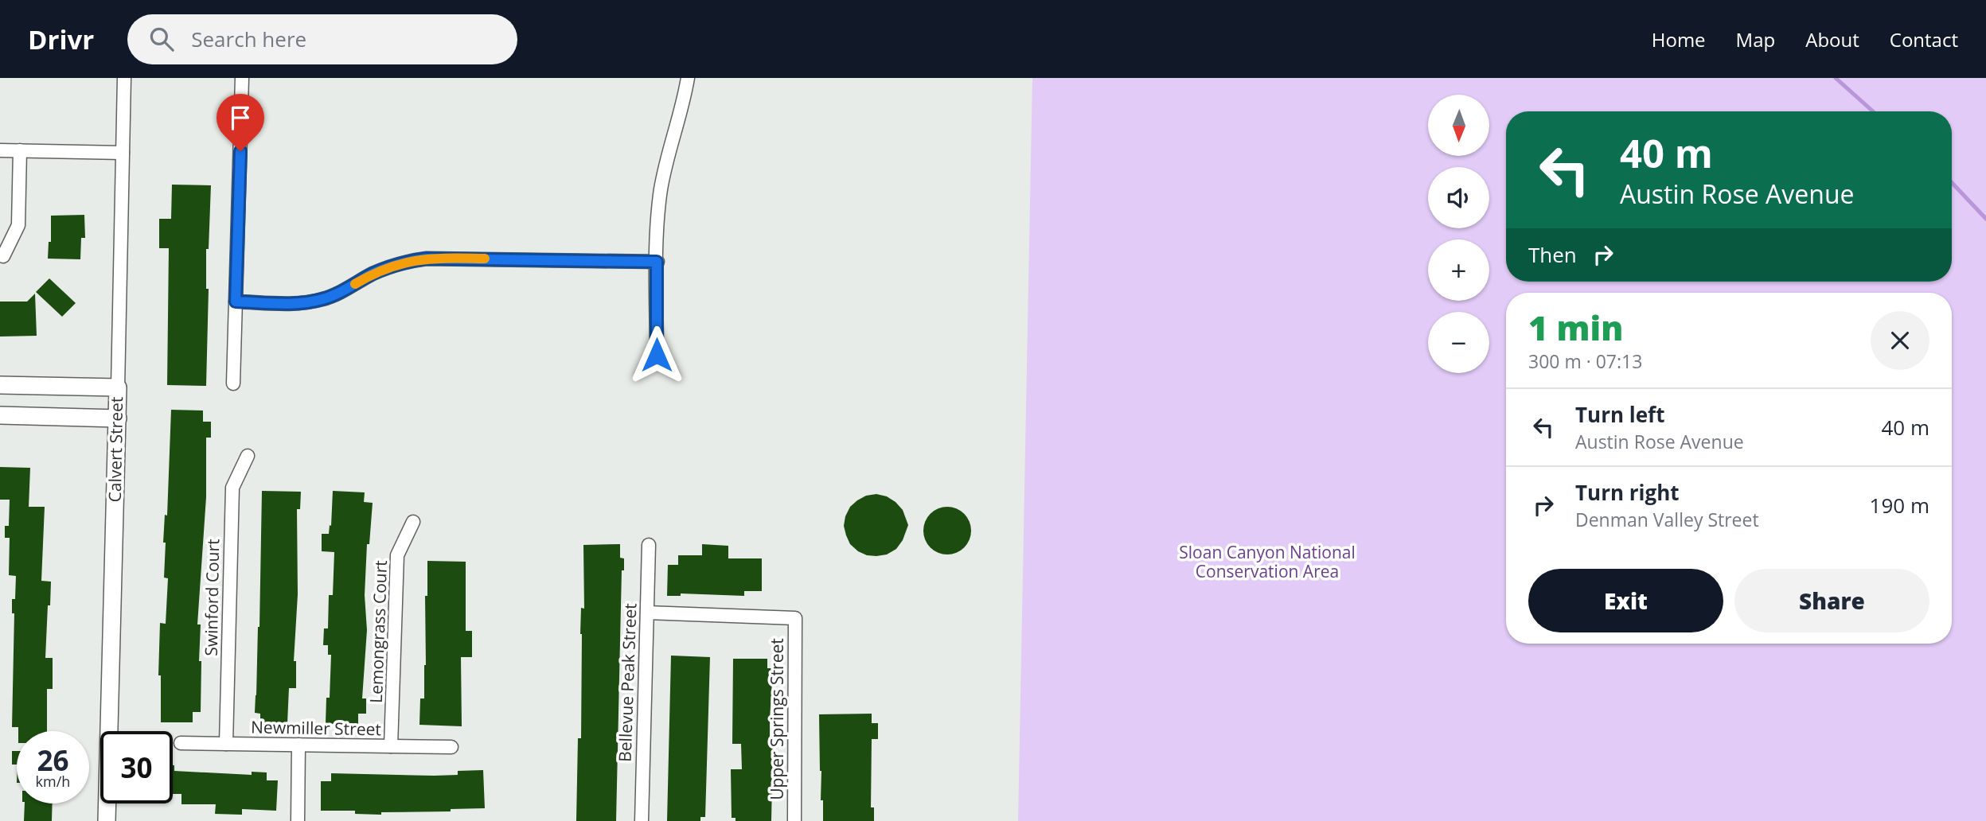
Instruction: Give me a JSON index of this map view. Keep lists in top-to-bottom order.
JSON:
{
  "streets": {
    "street": [
      "Calvert Street",
      "Swinford Court",
      "Lemongrass Court",
      "Bellevue Peak Street",
      "Upper Springs Street",
      "Newmiller Street"
    ]
  },
  "crossings": [
    ["Swinford Court", "Newmiller Street"],
    ["Lemongrass Court", "Newmiller Street"],
    ["Bellevue Peak Street", "Upper Springs Street"]
  ],
  "parks": ["Sloan Canyon National Conservation Area"],
  "north": "bottom",
  "page": {
    "header": "Drivr",
    "search": "Search here",
    "nav": [
      "Home",
      "Map",
      "About",
      "Contact"
    ],
    "map_buttons": ["+", "−"],
    "turn": ["40 m", "Austin Rose Avenue"],
    "then": "Then",
    "heading": ["1 min", "300 m · 07:13"],
    "list": [
      {
        "name": "Turn left",
        "note": "Austin Rose Avenue",
        "value": "40 m"
      },
      {
        "name": "Turn right",
        "note": "Denman Valley Street",
        "value": "190 m"
      }
    ],
    "buttons": ["Exit", "Share"],
    "speed": "26 km/h",
    "limit": "30"
  }
}
